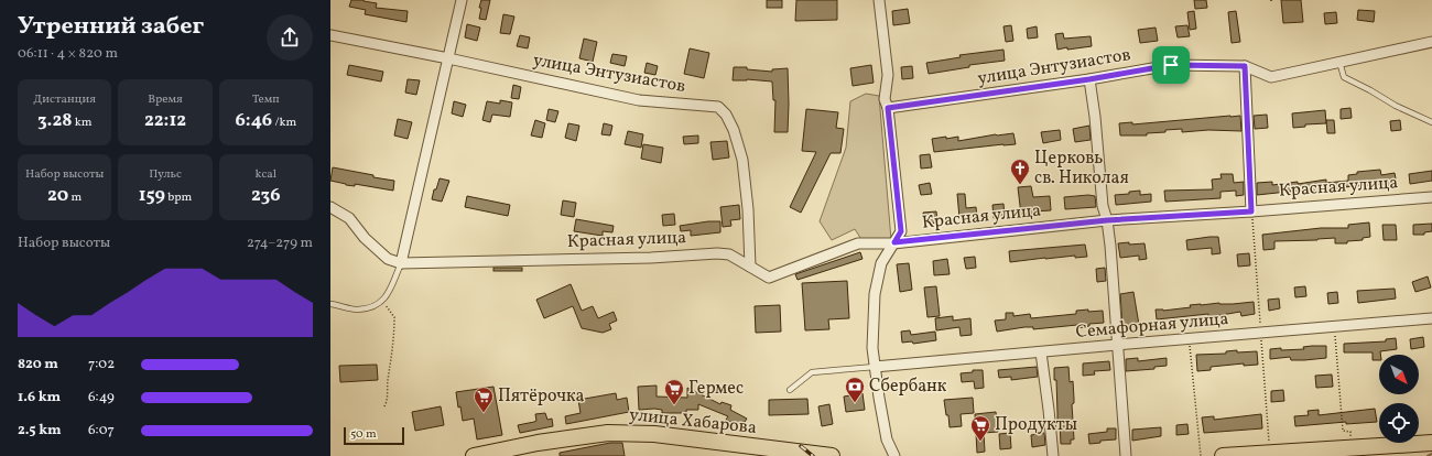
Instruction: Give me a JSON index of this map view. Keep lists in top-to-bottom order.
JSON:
{
  "streets": {
    "main road": ["улица Хабарова"],
    "street": ["улица Энтузиастов", "Красная улица", "Семафорная улица"]
  },
  "crossings": [
    ["улица Энтузиастов", "Красная улица"]
  ],
  "places": {
    "church": ["Церковь св. Николая"],
    "bank": ["Сбербанк"],
    "supermarket": ["Гермес", "Пятёрочка", "Продукты"]
  },
  "scale_bar": "50 m",
  "north": "bottom right",
  "page": {
    "heading": ["Утренний забег", "06:11 · 4 × 820 m"],
    "stats": [
      ["Дистанция", "3.28 km"],
      ["Время", "22:12"],
      ["Темп", "6:46 /km"],
      ["Набор высоты", "20 m"],
      ["Пульс", "159 bpm"],
      ["kcal", "236"]
    ],
    "chart": ["Набор высоты", "274–279 m"],
    "list": [
      {
        "name": "820 m",
        "note": "7:02"
      },
      {
        "name": "1.6 km",
        "note": "6:49"
      },
      {
        "name": "2.5 km",
        "note": "6:07"
      }
    ],
    "scale": "50 m"
  }
}
